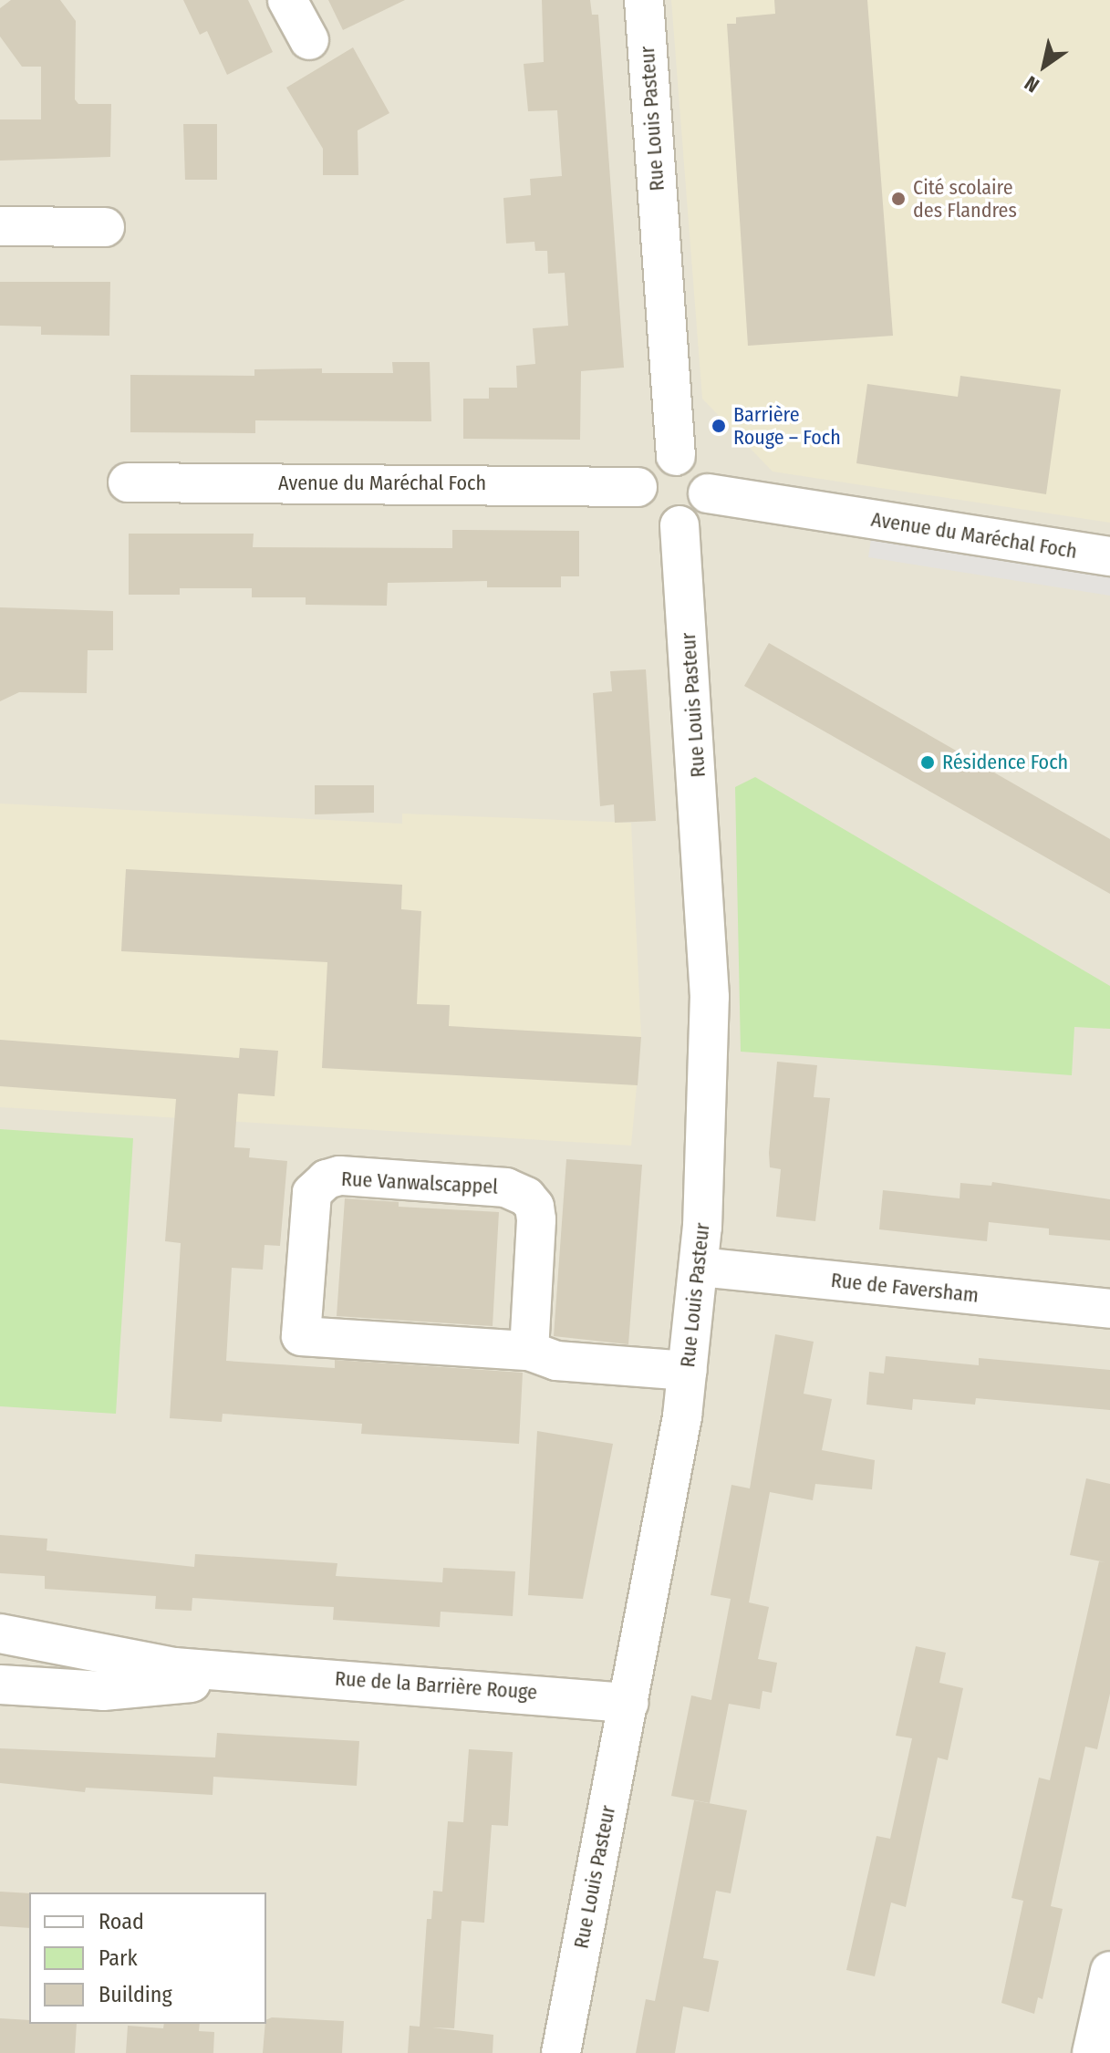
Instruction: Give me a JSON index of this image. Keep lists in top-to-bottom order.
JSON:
{
  "streets": {
    "street": [
      "Rue Louis Pasteur",
      "Avenue du Maréchal Foch",
      "Rue Vanwalscappel",
      "Rue de Faversham",
      "Rue de la Barrière Rouge"
    ]
  },
  "crossings": [
    ["Rue Louis Pasteur", "Avenue du Maréchal Foch"],
    ["Rue Louis Pasteur", "Rue Vanwalscappel"],
    ["Rue Louis Pasteur", "Rue de Faversham"],
    ["Rue Louis Pasteur", "Rue de la Barrière Rouge"]
  ],
  "places": ["Cité scolaire des Flandres", "Barrière Rouge – Foch", "Résidence Foch"],
  "legend": ["Road", "Park", "Building"],
  "north": "bottom left"
}
